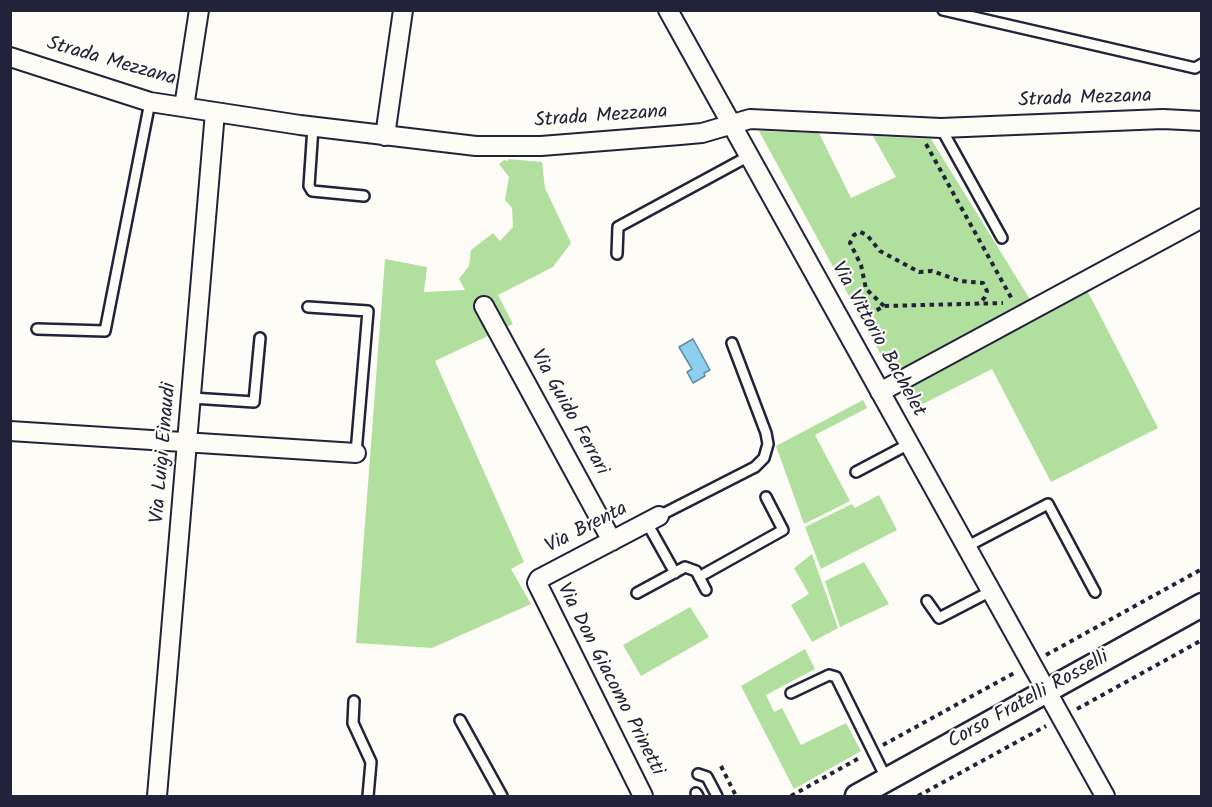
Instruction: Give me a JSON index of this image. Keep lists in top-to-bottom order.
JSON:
{
  "streets": {
    "street": [
      "Strada Mezzana",
      "Via Vittorio Bachelet",
      "Via Guido Ferrari",
      "Via Luigi Einaudi",
      "Via Brenta",
      "Via Don Giacomo Prinetti",
      "Corso Fratelli Rosselli"
    ]
  },
  "crossings": [
    ["Strada Mezzana", "Via Vittorio Bachelet"],
    ["Strada Mezzana", "Via Luigi Einaudi"],
    ["Via Vittorio Bachelet", "Corso Fratelli Rosselli"],
    ["Via Guido Ferrari", "Via Brenta"],
    ["Via Brenta", "Via Don Giacomo Prinetti"]
  ]
}
